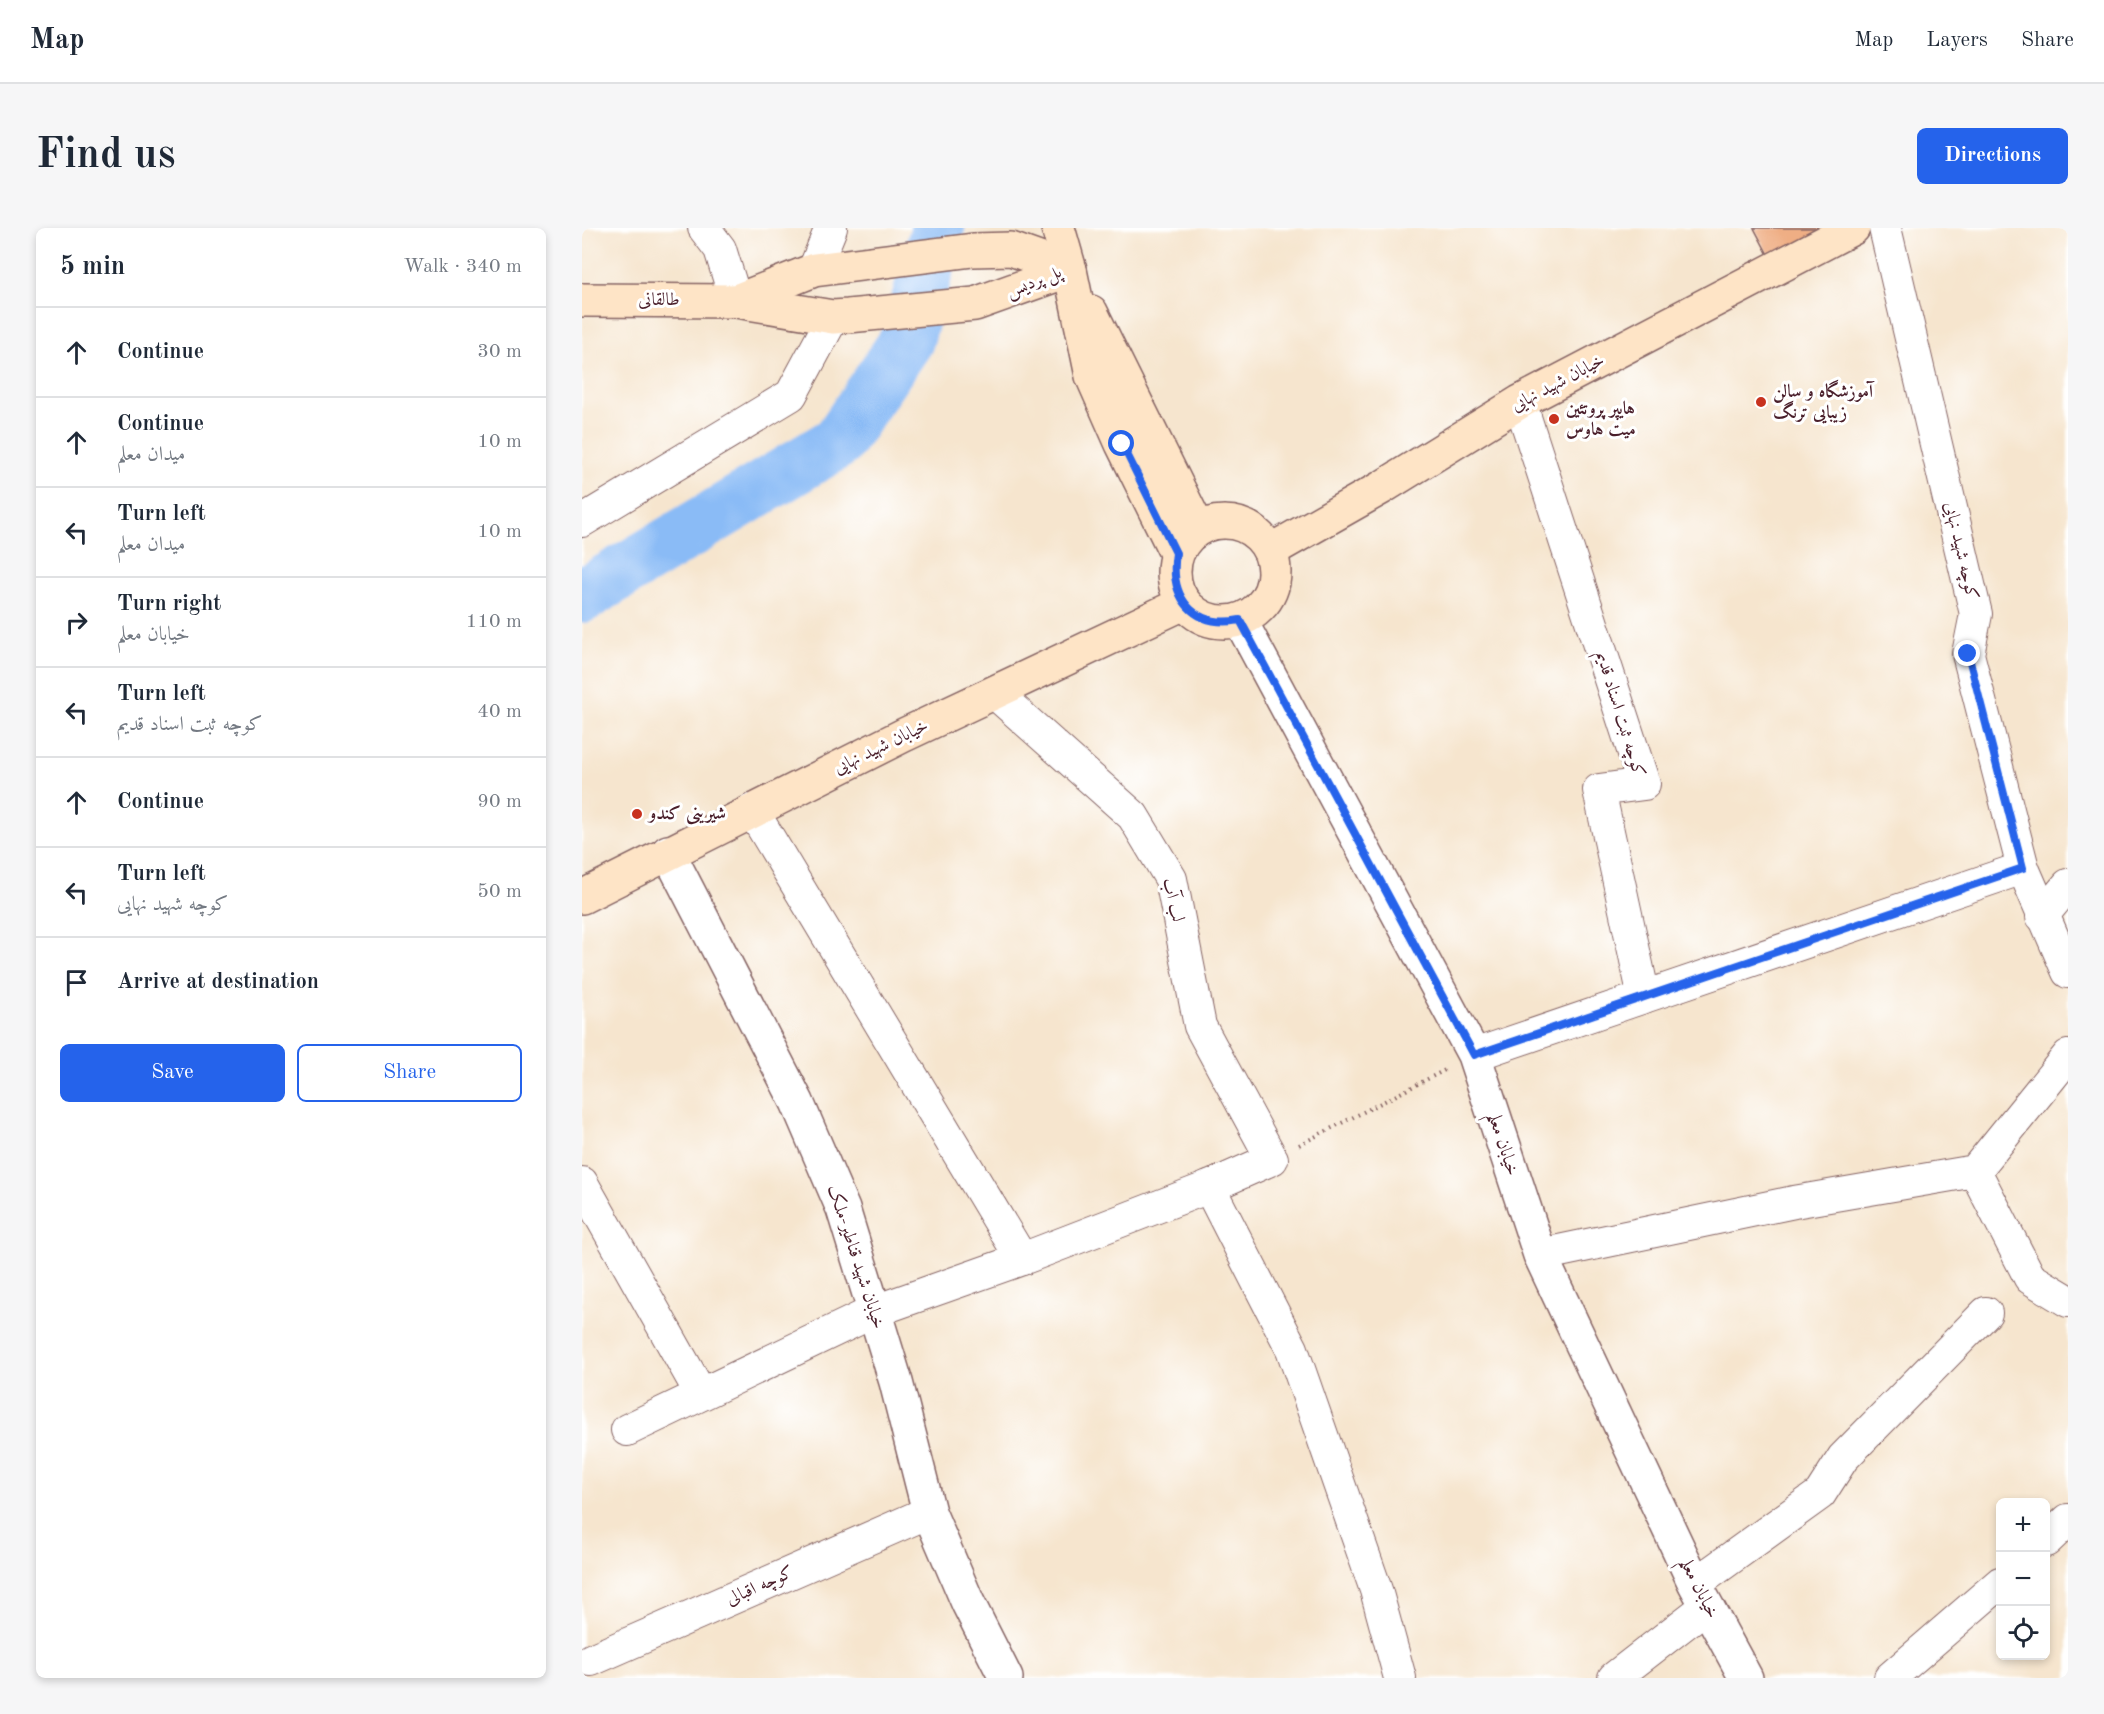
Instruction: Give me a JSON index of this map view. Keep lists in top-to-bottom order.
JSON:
{
  "streets": {
    "main road": ["پل پردیس", "طالقانی", "خیابان شهید نهایی"],
    "street": [
      "کوچه شهید نهایی",
      "کوچه ثبت اسناد قدیم",
      "لب آب",
      "خیابان معلم",
      "خیابان شهید قناطیر-ملک",
      "کوچه اقبالی"
    ]
  },
  "crossings": [
    ["پل پردیس", "طالقانی"],
    ["خیابان شهید نهایی", "کوچه ثبت اسناد قدیم"],
    ["خیابان شهید نهایی", "لب آب"],
    ["خیابان شهید نهایی", "خیابان معلم"],
    ["خیابان شهید نهایی", "خیابان شهید قناطیر-ملک"],
    ["خیابان شهید قناطیر-ملک", "کوچه اقبالی"]
  ],
  "places": ["آموزشگاه و سالن زیبایی ترنگ", "هایپر پروتئین میت هاوس", "شیرینی کندو"],
  "page": {
    "header": "Map",
    "nav": ["Map", "Layers", "Share"],
    "buttons": [
      "Directions",
      ["Save", "Share"]
    ],
    "title": "Find us",
    "heading": ["5 min", "Walk · 340 m"],
    "list": [
      ["Continue", "30 m"],
      ["Continue", "میدان معلم", "10 m"],
      ["Turn left", "میدان معلم", "10 m"],
      ["Turn right", "خیابان معلم", "110 m"],
      ["Turn left", "کوچه ثبت اسناد قدیم", "40 m"],
      ["Continue", "90 m"],
      ["Turn left", "کوچه شهید نهایی", "50 m"],
      "Arrive at destination"
    ],
    "map_buttons": ["+", "−"]
  }
}
